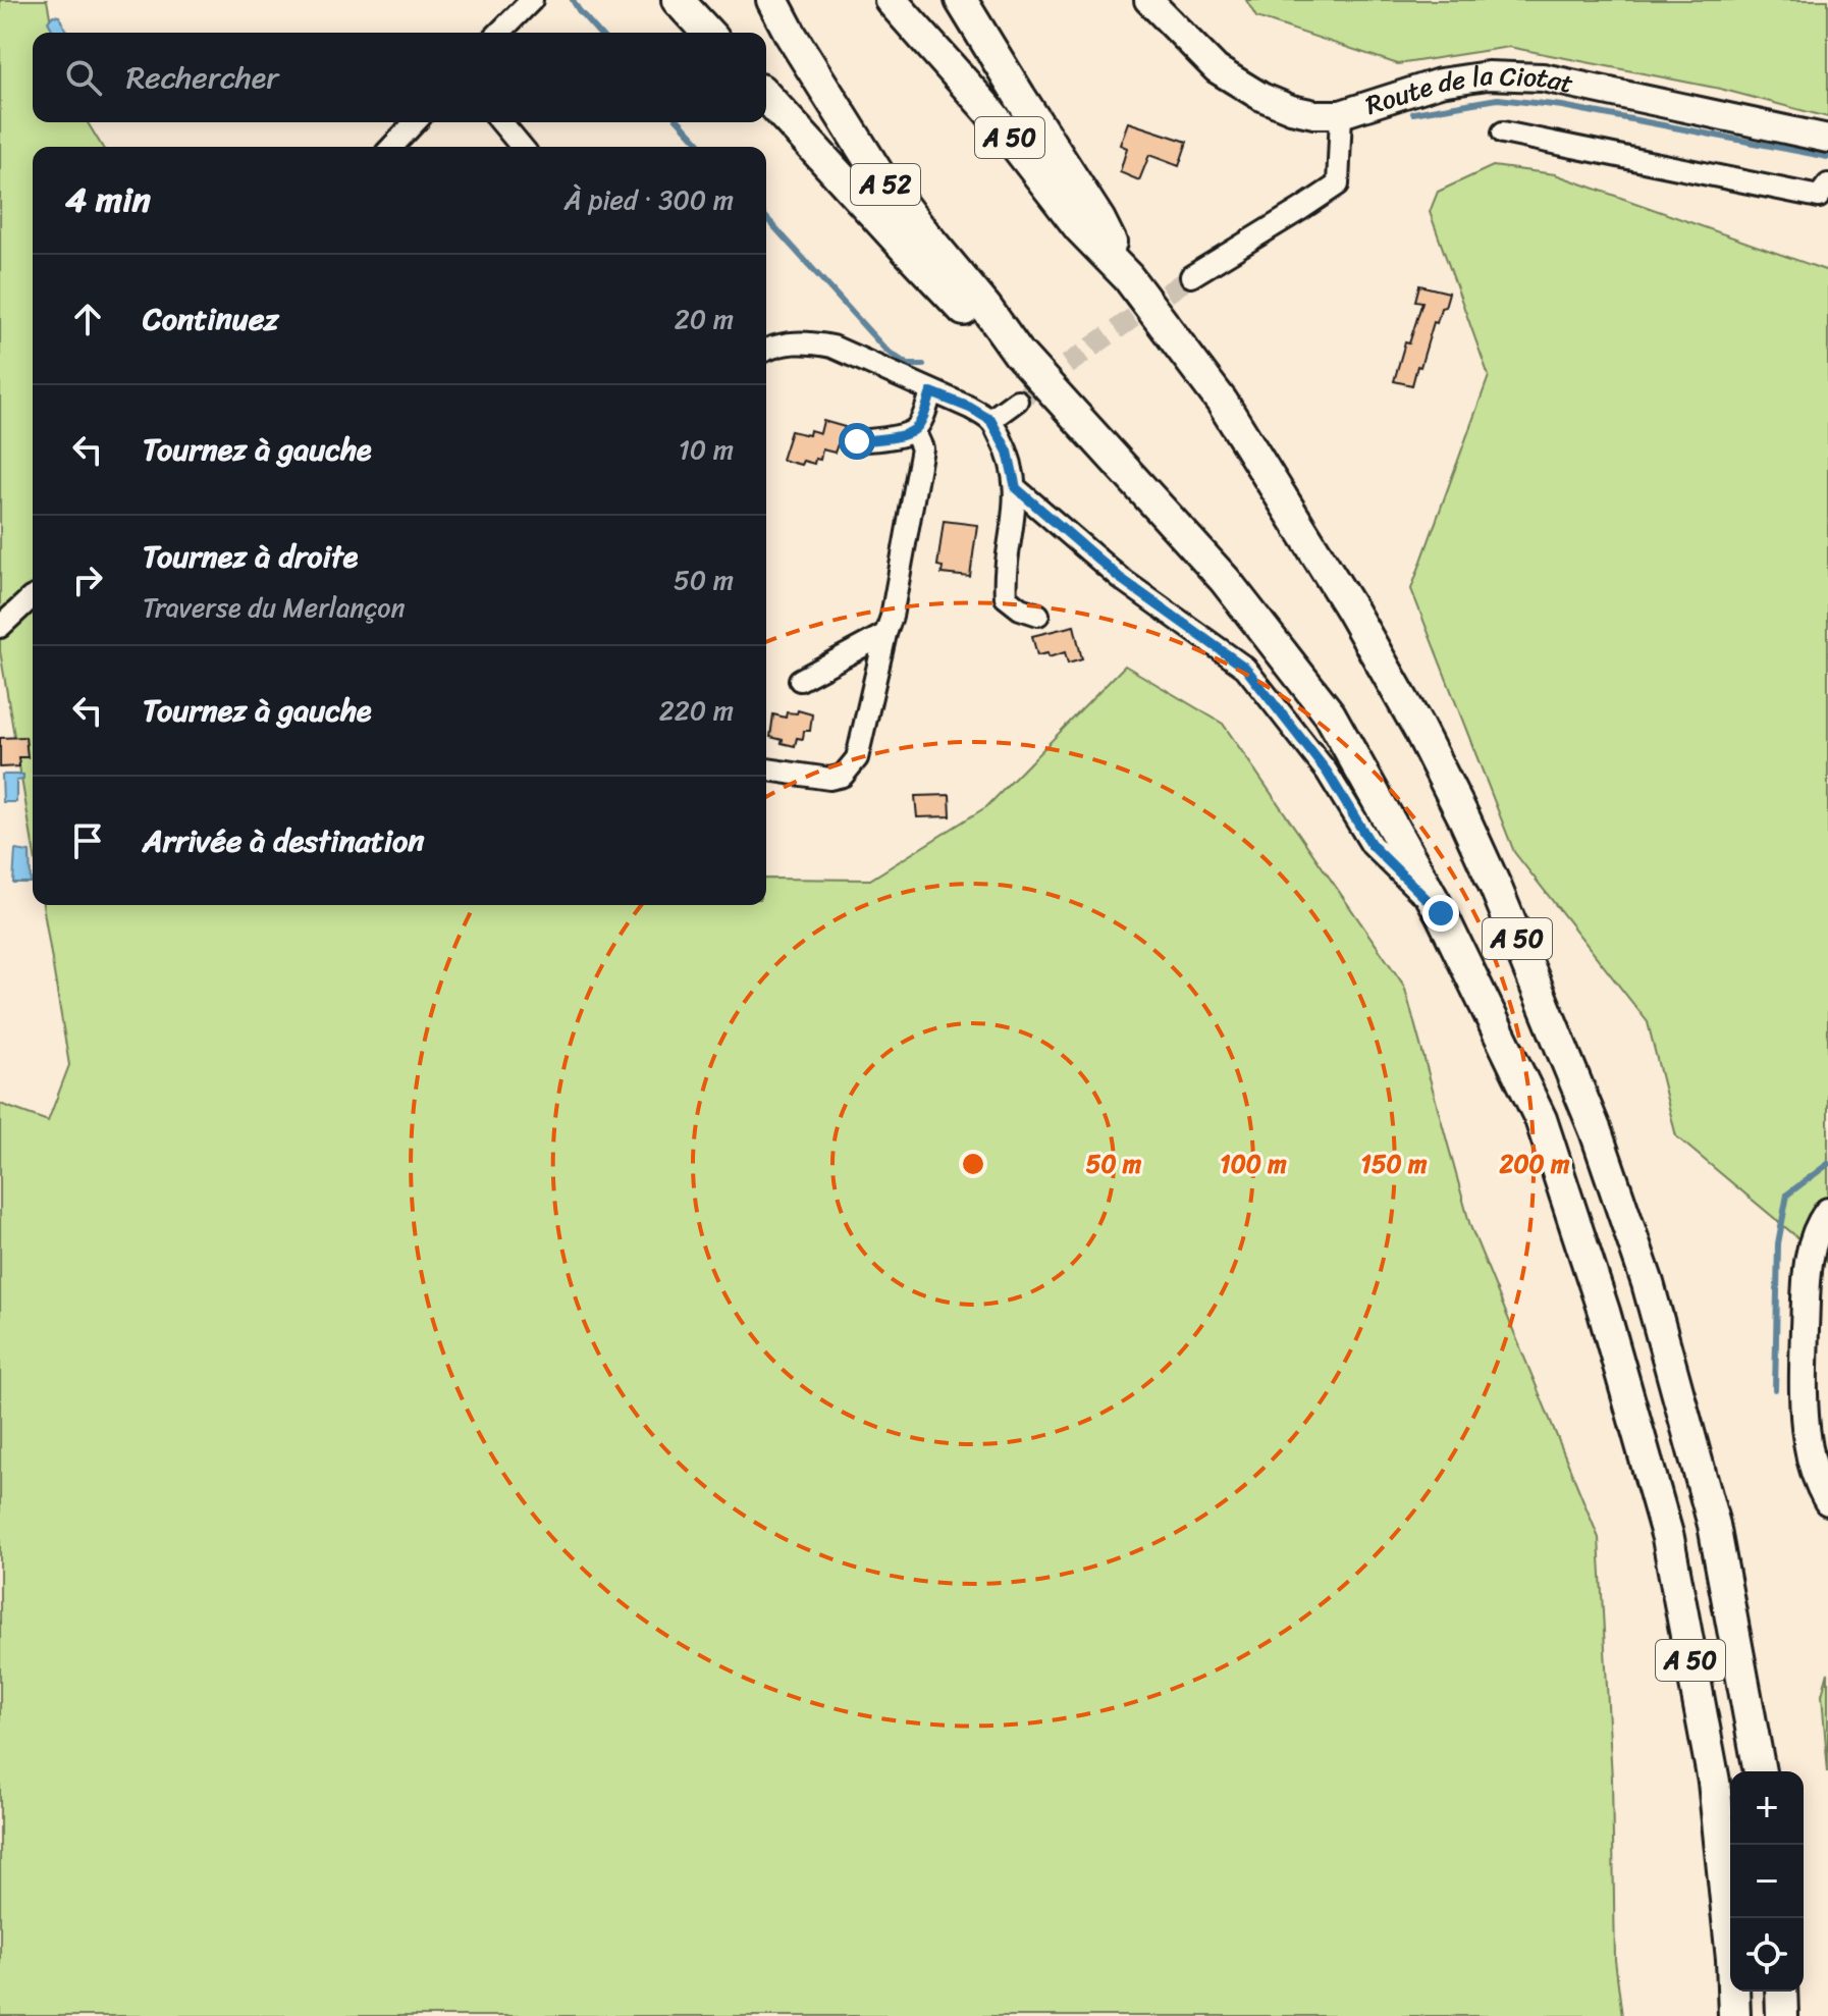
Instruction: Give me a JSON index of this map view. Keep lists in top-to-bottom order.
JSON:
{
  "streets": {
    "highway": ["A 50", "A 52"],
    "main road": ["Route de la Ciotat"]
  },
  "crossings": [
    ["A 50", "A 52"]
  ],
  "page": {
    "search": "Rechercher",
    "heading": ["4 min", "À pied · 300 m"],
    "list": [
      ["Continuez", "20 m"],
      ["Tournez à gauche", "10 m"],
      ["Tournez à droite", "Traverse du Merlançon", "50 m"],
      ["Tournez à gauche", "220 m"],
      "Arrivée à destination"
    ],
    "map_buttons": ["+", "−"]
  },
  "rings": [
    "50 m",
    "100 m",
    "150 m",
    "200 m"
  ]
}
